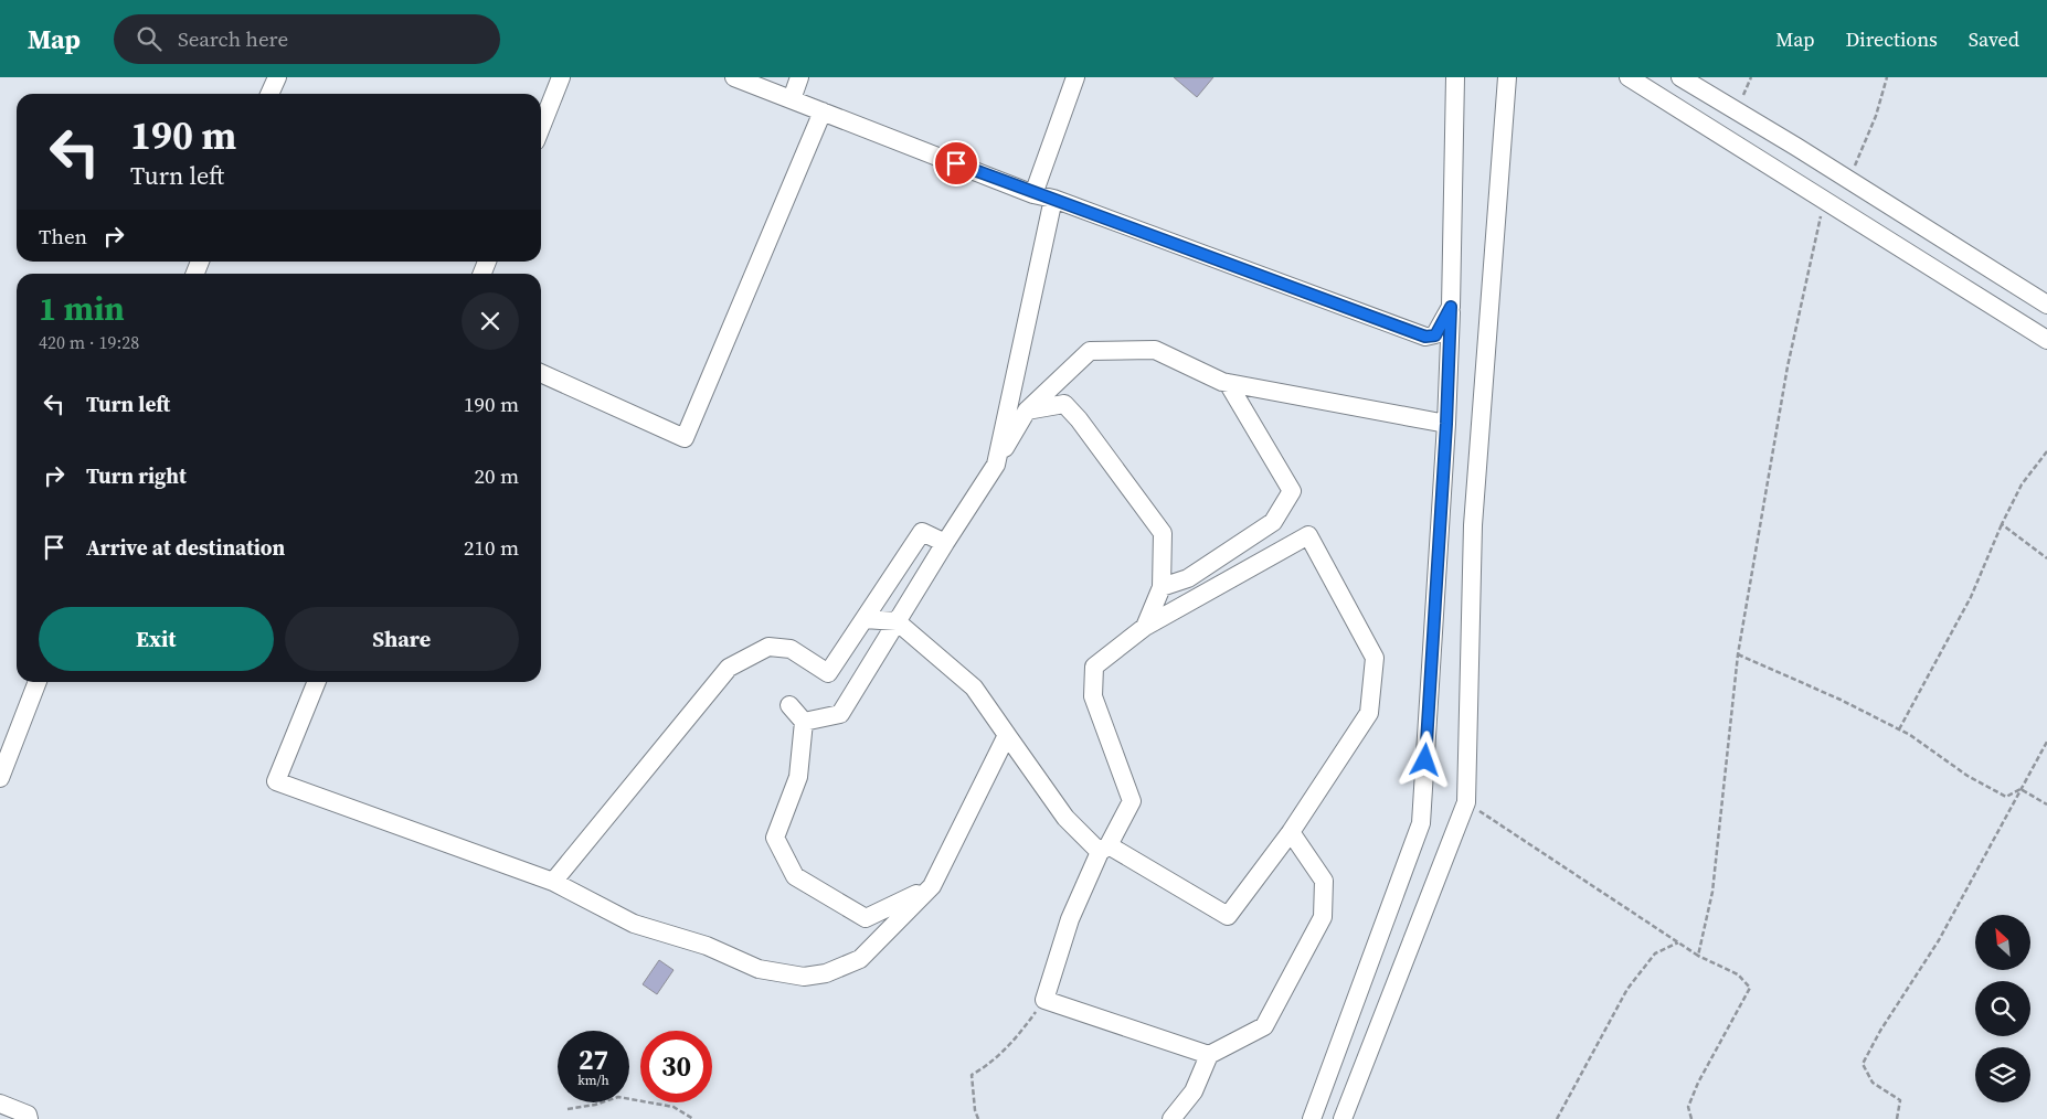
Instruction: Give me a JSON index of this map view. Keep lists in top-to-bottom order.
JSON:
{
  "north": "top left",
  "page": {
    "header": "Map",
    "search": "Search here",
    "nav": ["Map", "Directions", "Saved"],
    "turn": ["190 m", "Turn left"],
    "then": "Then",
    "heading": ["1 min", "420 m · 19:28"],
    "list": [
      {
        "name": "Turn left",
        "value": "190 m"
      },
      {
        "name": "Turn right",
        "value": "20 m"
      },
      {
        "name": "Arrive at destination",
        "value": "210 m"
      }
    ],
    "buttons": ["Exit", "Share"],
    "speed": "27 km/h",
    "limit": "30"
  }
}
